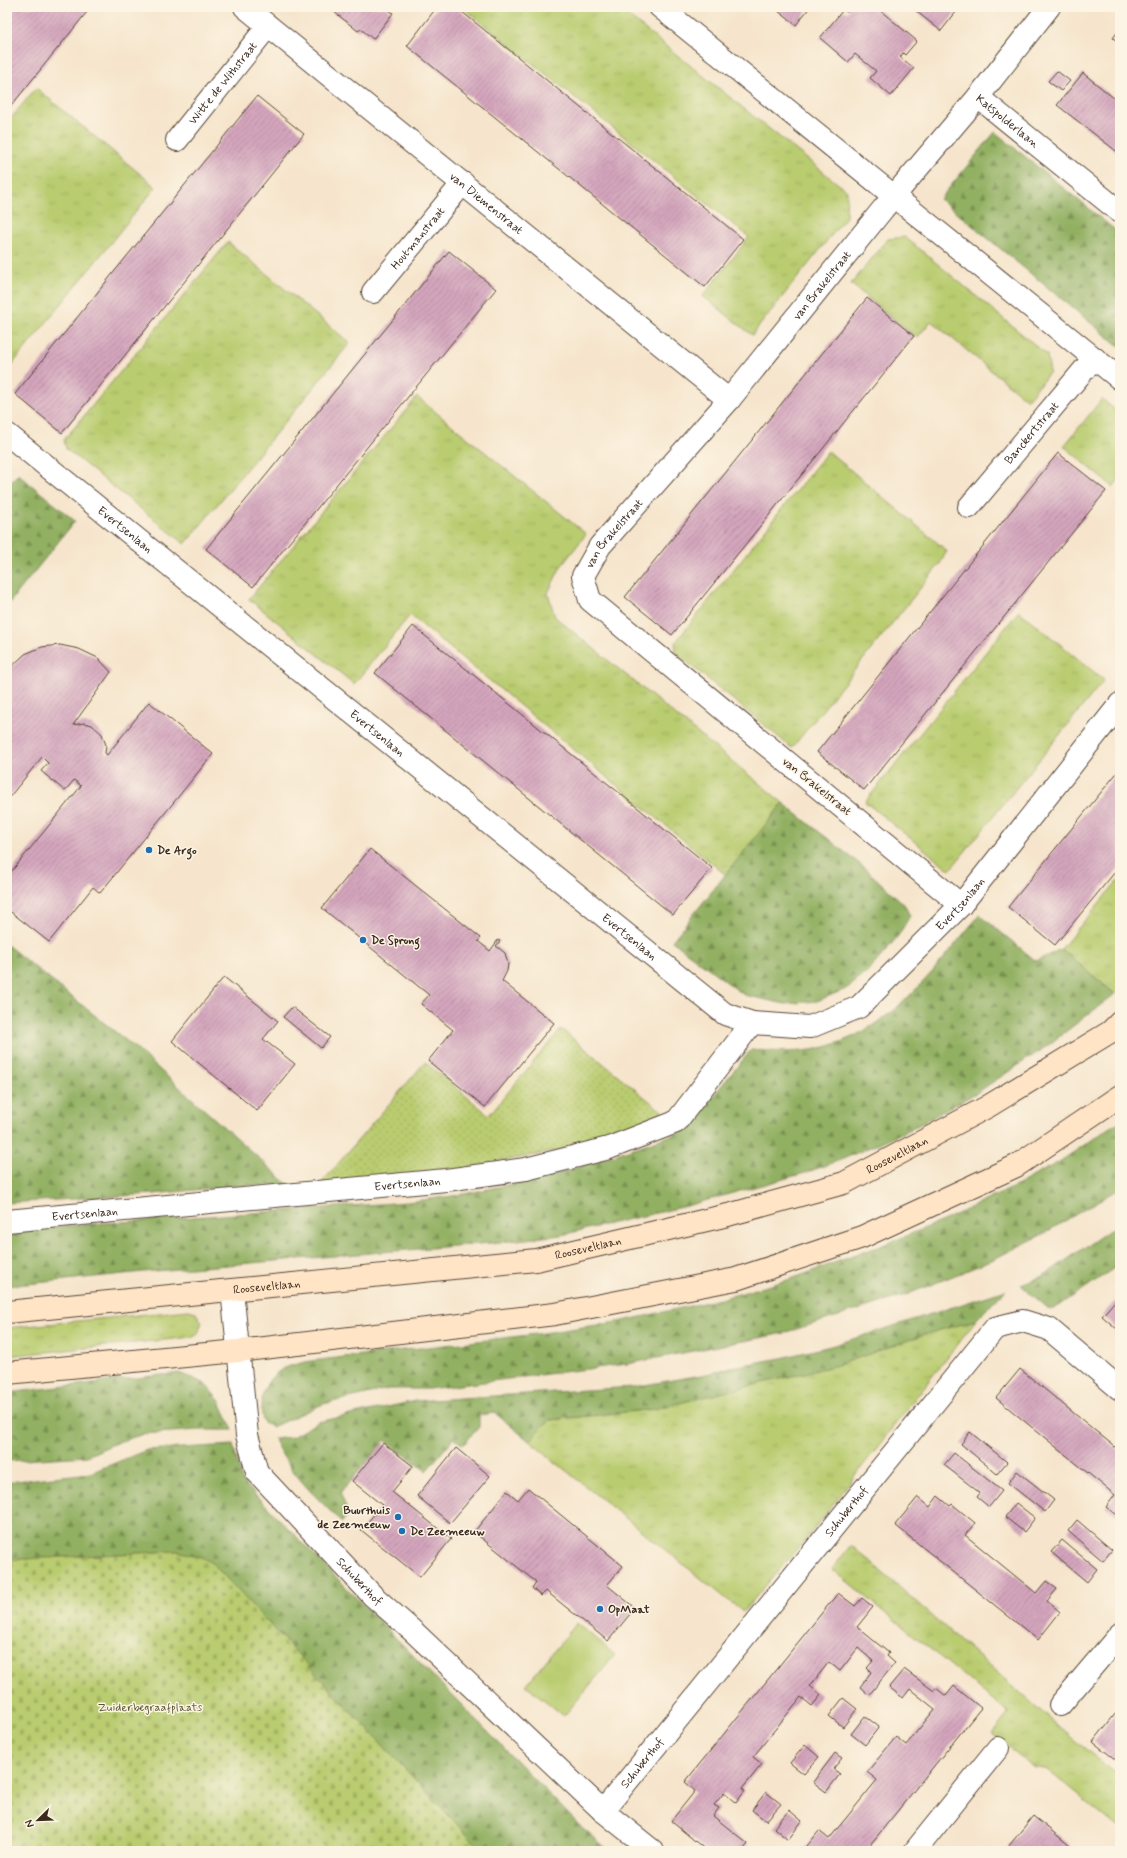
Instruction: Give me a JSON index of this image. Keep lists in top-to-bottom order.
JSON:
{
  "streets": {
    "main road": ["Rooseveltlaan"],
    "street": [
      "Witte de Withstraat",
      "Katspolderlaan",
      "van Diemenstraat",
      "Houtmanstraat",
      "van Brakelstraat",
      "Banckertstraat",
      "Evertsenlaan",
      "Schuberthof"
    ]
  },
  "crossings": [
    ["Witte de Withstraat", "van Diemenstraat"],
    ["Katspolderlaan", "van Brakelstraat"],
    ["van Diemenstraat", "Houtmanstraat"],
    ["van Diemenstraat", "van Brakelstraat"],
    ["van Brakelstraat", "Evertsenlaan"],
    ["Rooseveltlaan", "Schuberthof"]
  ],
  "parks": ["Zuiderbegraafplaats"],
  "places": [
    "De Argo",
    "De Sprong",
    "Buurthuis de Zeemeeuw",
    "De Zeemeeuw",
    "OpMaat"
  ],
  "north": "bottom left"
}
